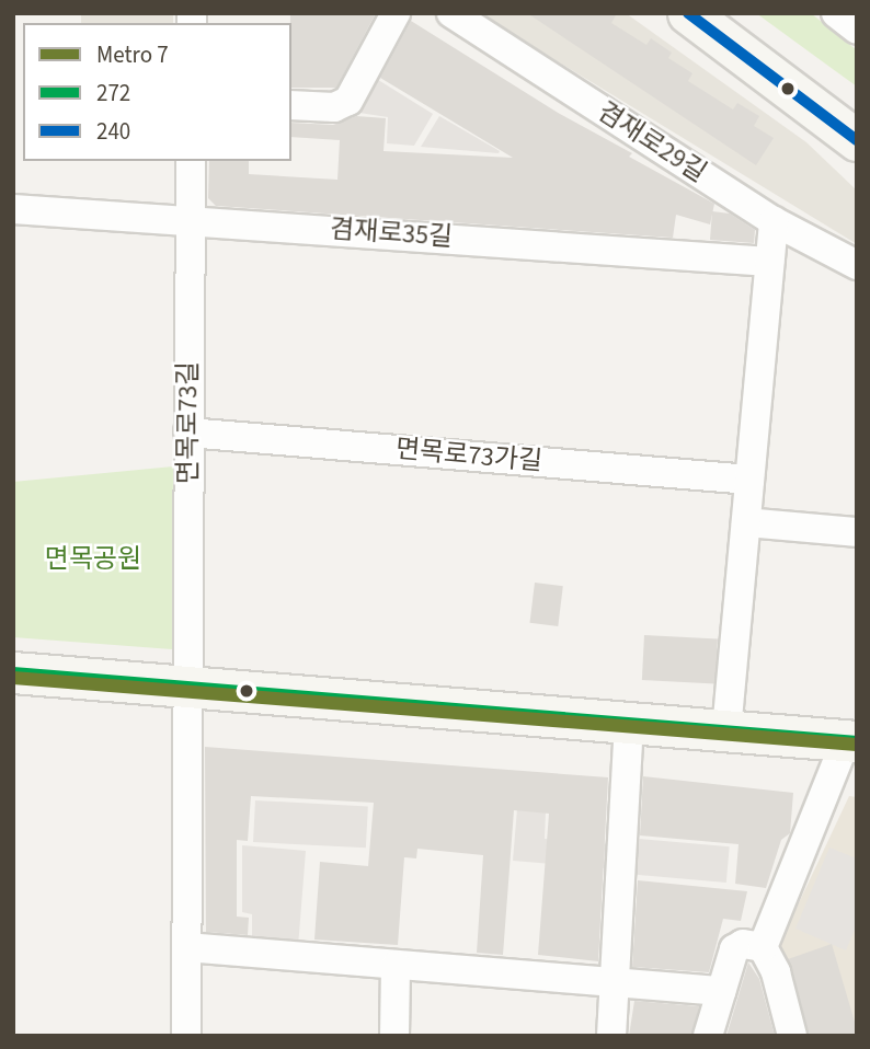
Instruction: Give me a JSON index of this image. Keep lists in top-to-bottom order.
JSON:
{
  "streets": {
    "street": [
      "겸재로29길",
      "겸재로35길",
      "면목로73길",
      "면목로73가길"
    ]
  },
  "crossings": [
    ["겸재로35길", "면목로73길"],
    ["면목로73길", "면목로73가길"]
  ],
  "parks": ["면목공원"],
  "lines": ["transit line 240", "transit line 272", "metro line 7"],
  "legend": ["Metro 7", "272", "240"]
}
